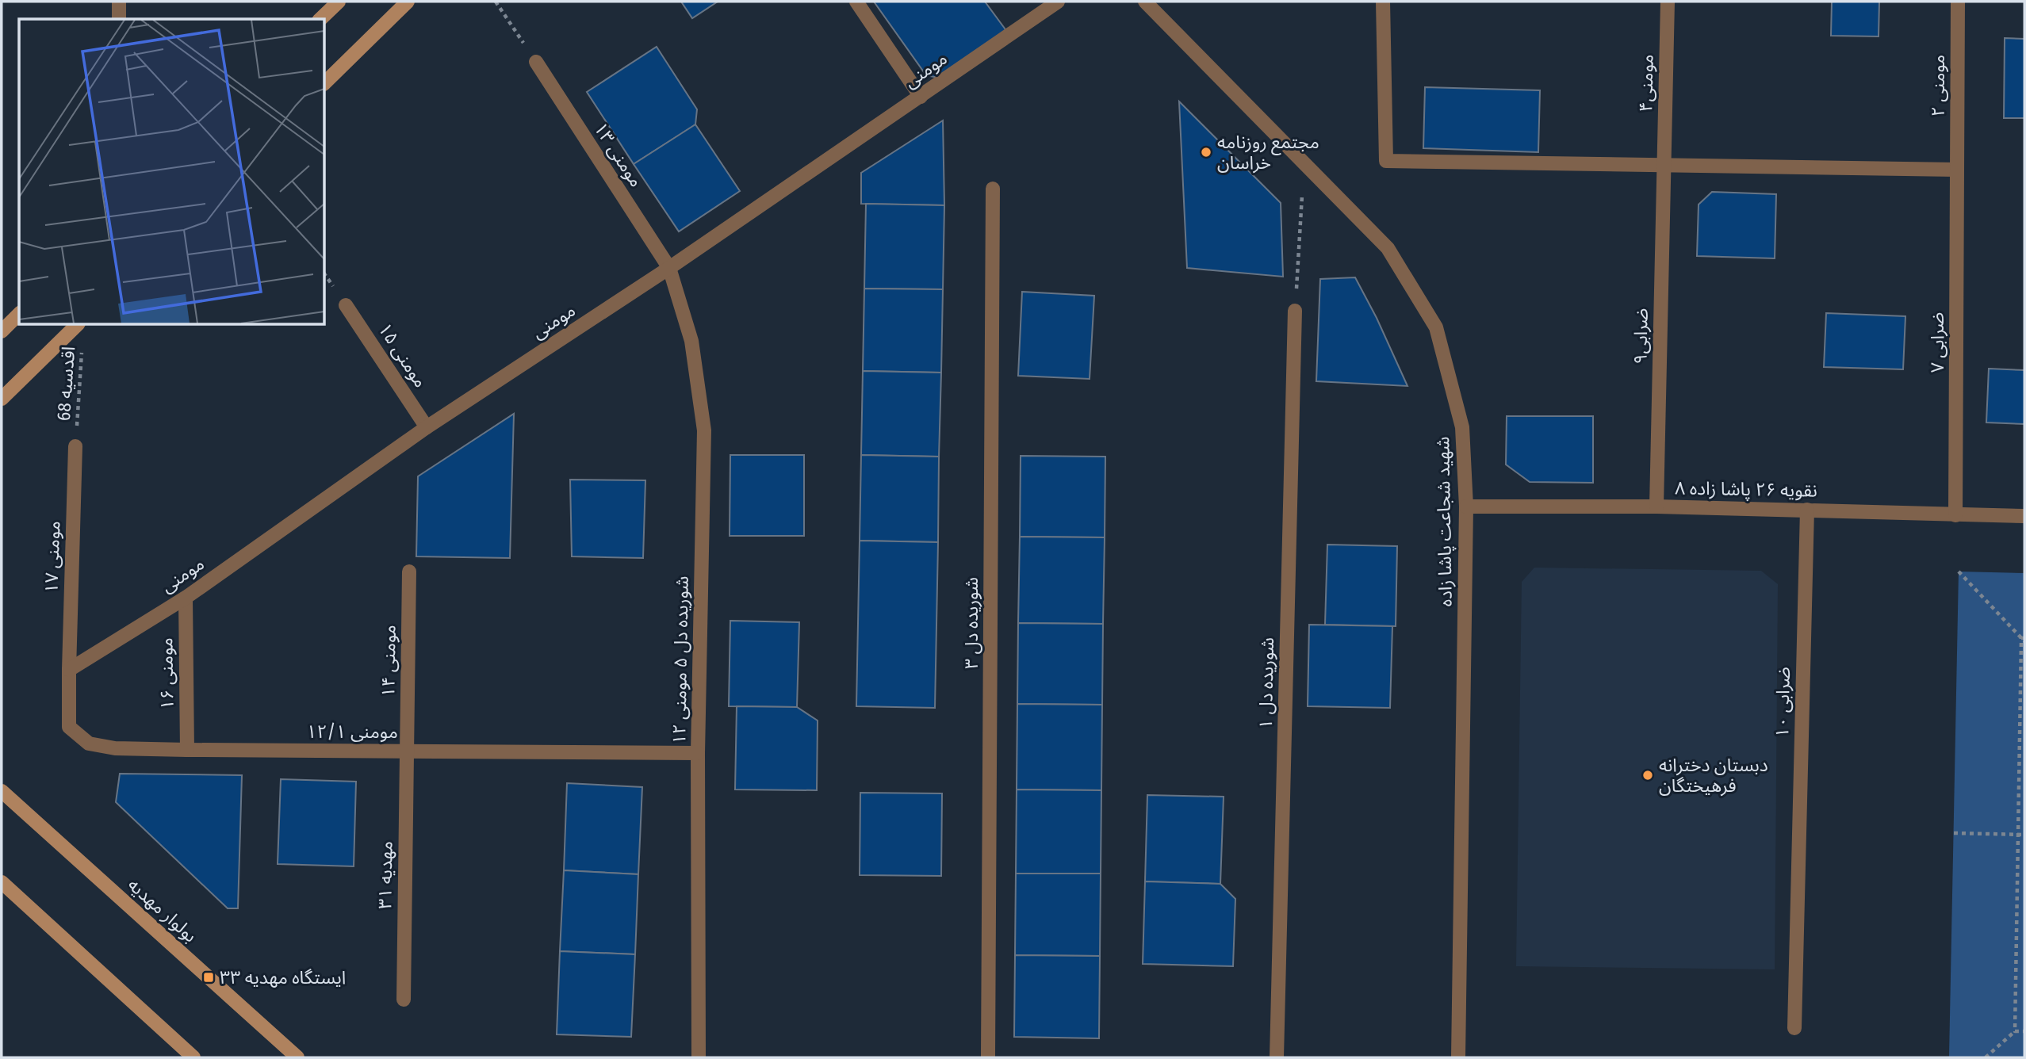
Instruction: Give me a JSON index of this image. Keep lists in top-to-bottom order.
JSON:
{
  "streets": {
    "main road": ["بولوار مهدیه"],
    "street": [
      "مومنی",
      "مومنی۴",
      "مومنی ۲",
      "مومنی ۱۳",
      "ضرابی۹",
      "ضرابی ۷",
      "مومنی ۱۵",
      "نقویه ۲۶ پاشا زاده ۸",
      "شهید شجاعت پاشا زاده",
      "مومنی ۱۷",
      "شوریده دل ۳",
      "شوریده دل ۵ مومنی ۱۲",
      "مومنی ۱۴",
      "مومنی ۱۶",
      "شوریده دل ۱",
      "ضرابی ۱۰",
      "مومنی ۱۲/۱",
      "مهدیه ۳۱"
    ],
    "path": ["اقدسیه 68"]
  },
  "crossings": [
    ["مومنی", "مومنی ۱۳"],
    ["مومنی", "مومنی ۱۵"],
    ["مومنی", "مومنی ۱۷"],
    ["مومنی", "شوریده دل ۵ مومنی ۱۲"],
    ["مومنی", "مومنی ۱۶"],
    ["مومنی", "مومنی ۱۲/۱"],
    ["مومنی۴", "ضرابی۹"],
    ["مومنی ۲", "ضرابی ۷"],
    ["مومنی ۱۳", "شوریده دل ۵ مومنی ۱۲"],
    ["ضرابی۹", "نقویه ۲۶ پاشا زاده ۸"],
    ["ضرابی ۷", "نقویه ۲۶ پاشا زاده ۸"],
    ["اقدسیه 68", "مومنی ۱۷"],
    ["نقویه ۲۶ پاشا زاده ۸", "شهید شجاعت پاشا زاده"],
    ["نقویه ۲۶ پاشا زاده ۸", "ضرابی ۱۰"],
    ["مومنی ۱۷", "مومنی ۱۲/۱"],
    ["شوریده دل ۵ مومنی ۱۲", "مومنی ۱۲/۱"],
    ["مومنی ۱۴", "مومنی ۱۲/۱"],
    ["مومنی ۱۴", "مهدیه ۳۱"],
    ["مومنی ۱۶", "مومنی ۱۲/۱"],
    ["مومنی ۱۲/۱", "مهدیه ۳۱"]
  ],
  "places": {
    "other": ["مجتمع روزنامه خراسان", "دبستان دخترانه فرهیختگان"],
    "transit": ["ایستگاه مهدیه ۳۳"]
  }
}
